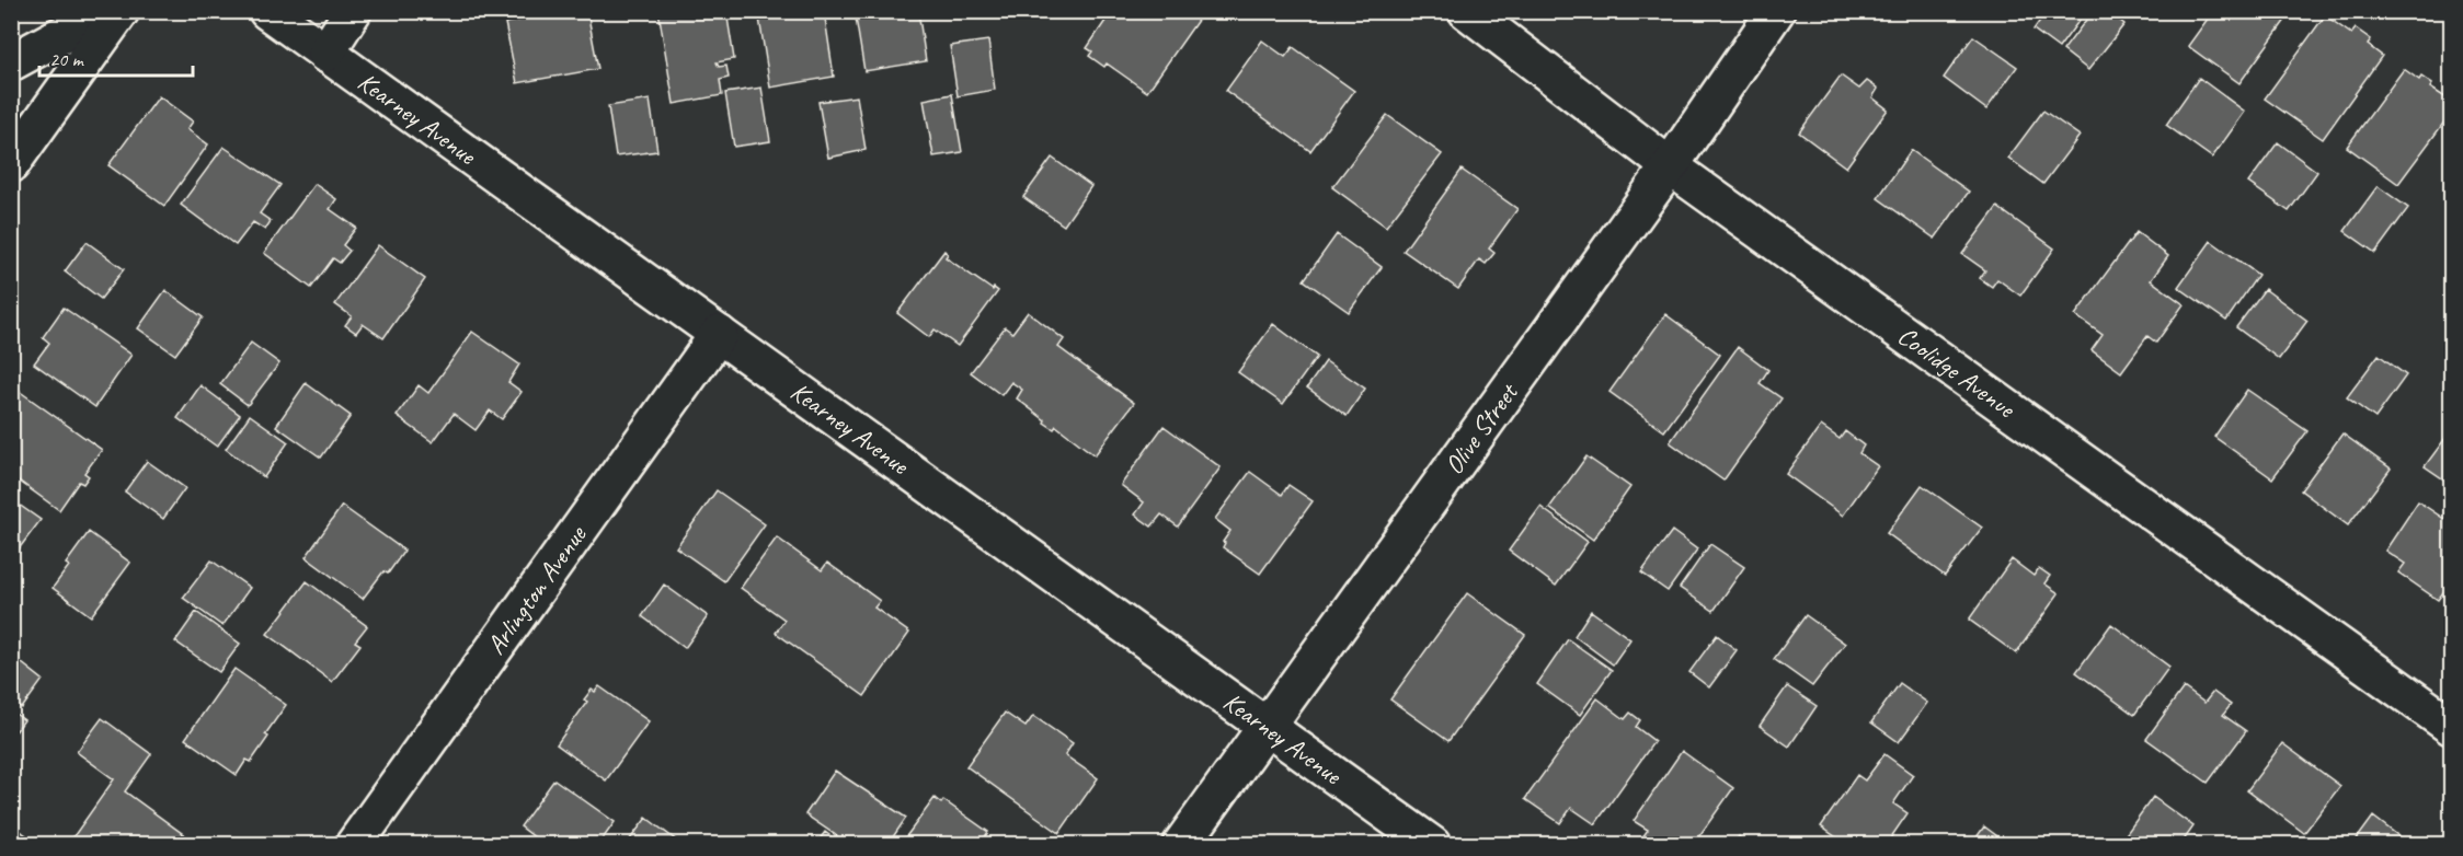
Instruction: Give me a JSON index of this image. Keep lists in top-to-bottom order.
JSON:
{
  "streets": {
    "street": [
      "Kearney Avenue",
      "Coolidge Avenue",
      "Olive Street",
      "Arlington Avenue"
    ]
  },
  "crossings": [
    ["Kearney Avenue", "Olive Street"],
    ["Kearney Avenue", "Arlington Avenue"],
    ["Coolidge Avenue", "Olive Street"]
  ],
  "scale_bar": "20 m"
}
